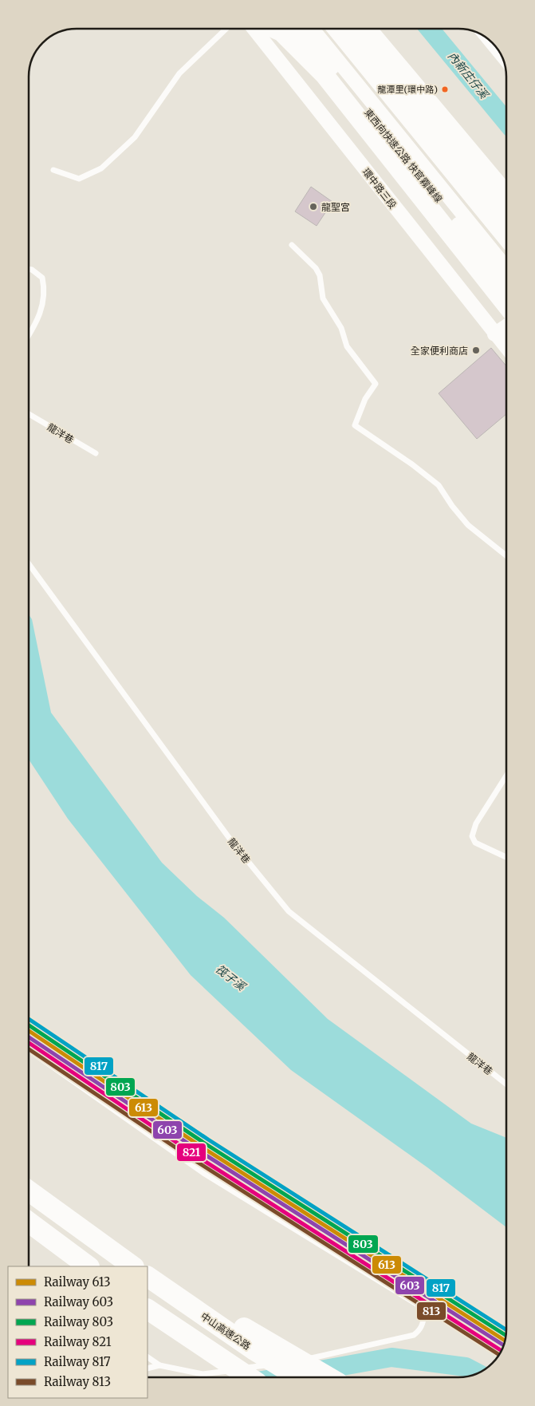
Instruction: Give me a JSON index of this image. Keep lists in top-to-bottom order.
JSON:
{
  "streets": {
    "highway": ["東西向快速公路 快官霧峰線", "中山高速公路"],
    "street": ["環中路三段"],
    "lane": ["龍洋巷"]
  },
  "water": ["內新庄仔溪", "筏子溪"],
  "places": ["龍潭里(環中路)", "龍聖宮", "全家便利商店"],
  "lines": [
    "rail line 817",
    "rail line 803",
    "rail line 613",
    "rail line 603",
    "rail line 821",
    "rail line 813"
  ],
  "legend": [
    "Railway 613",
    "Railway 603",
    "Railway 803",
    "Railway 821",
    "Railway 817",
    "Railway 813"
  ]
}
